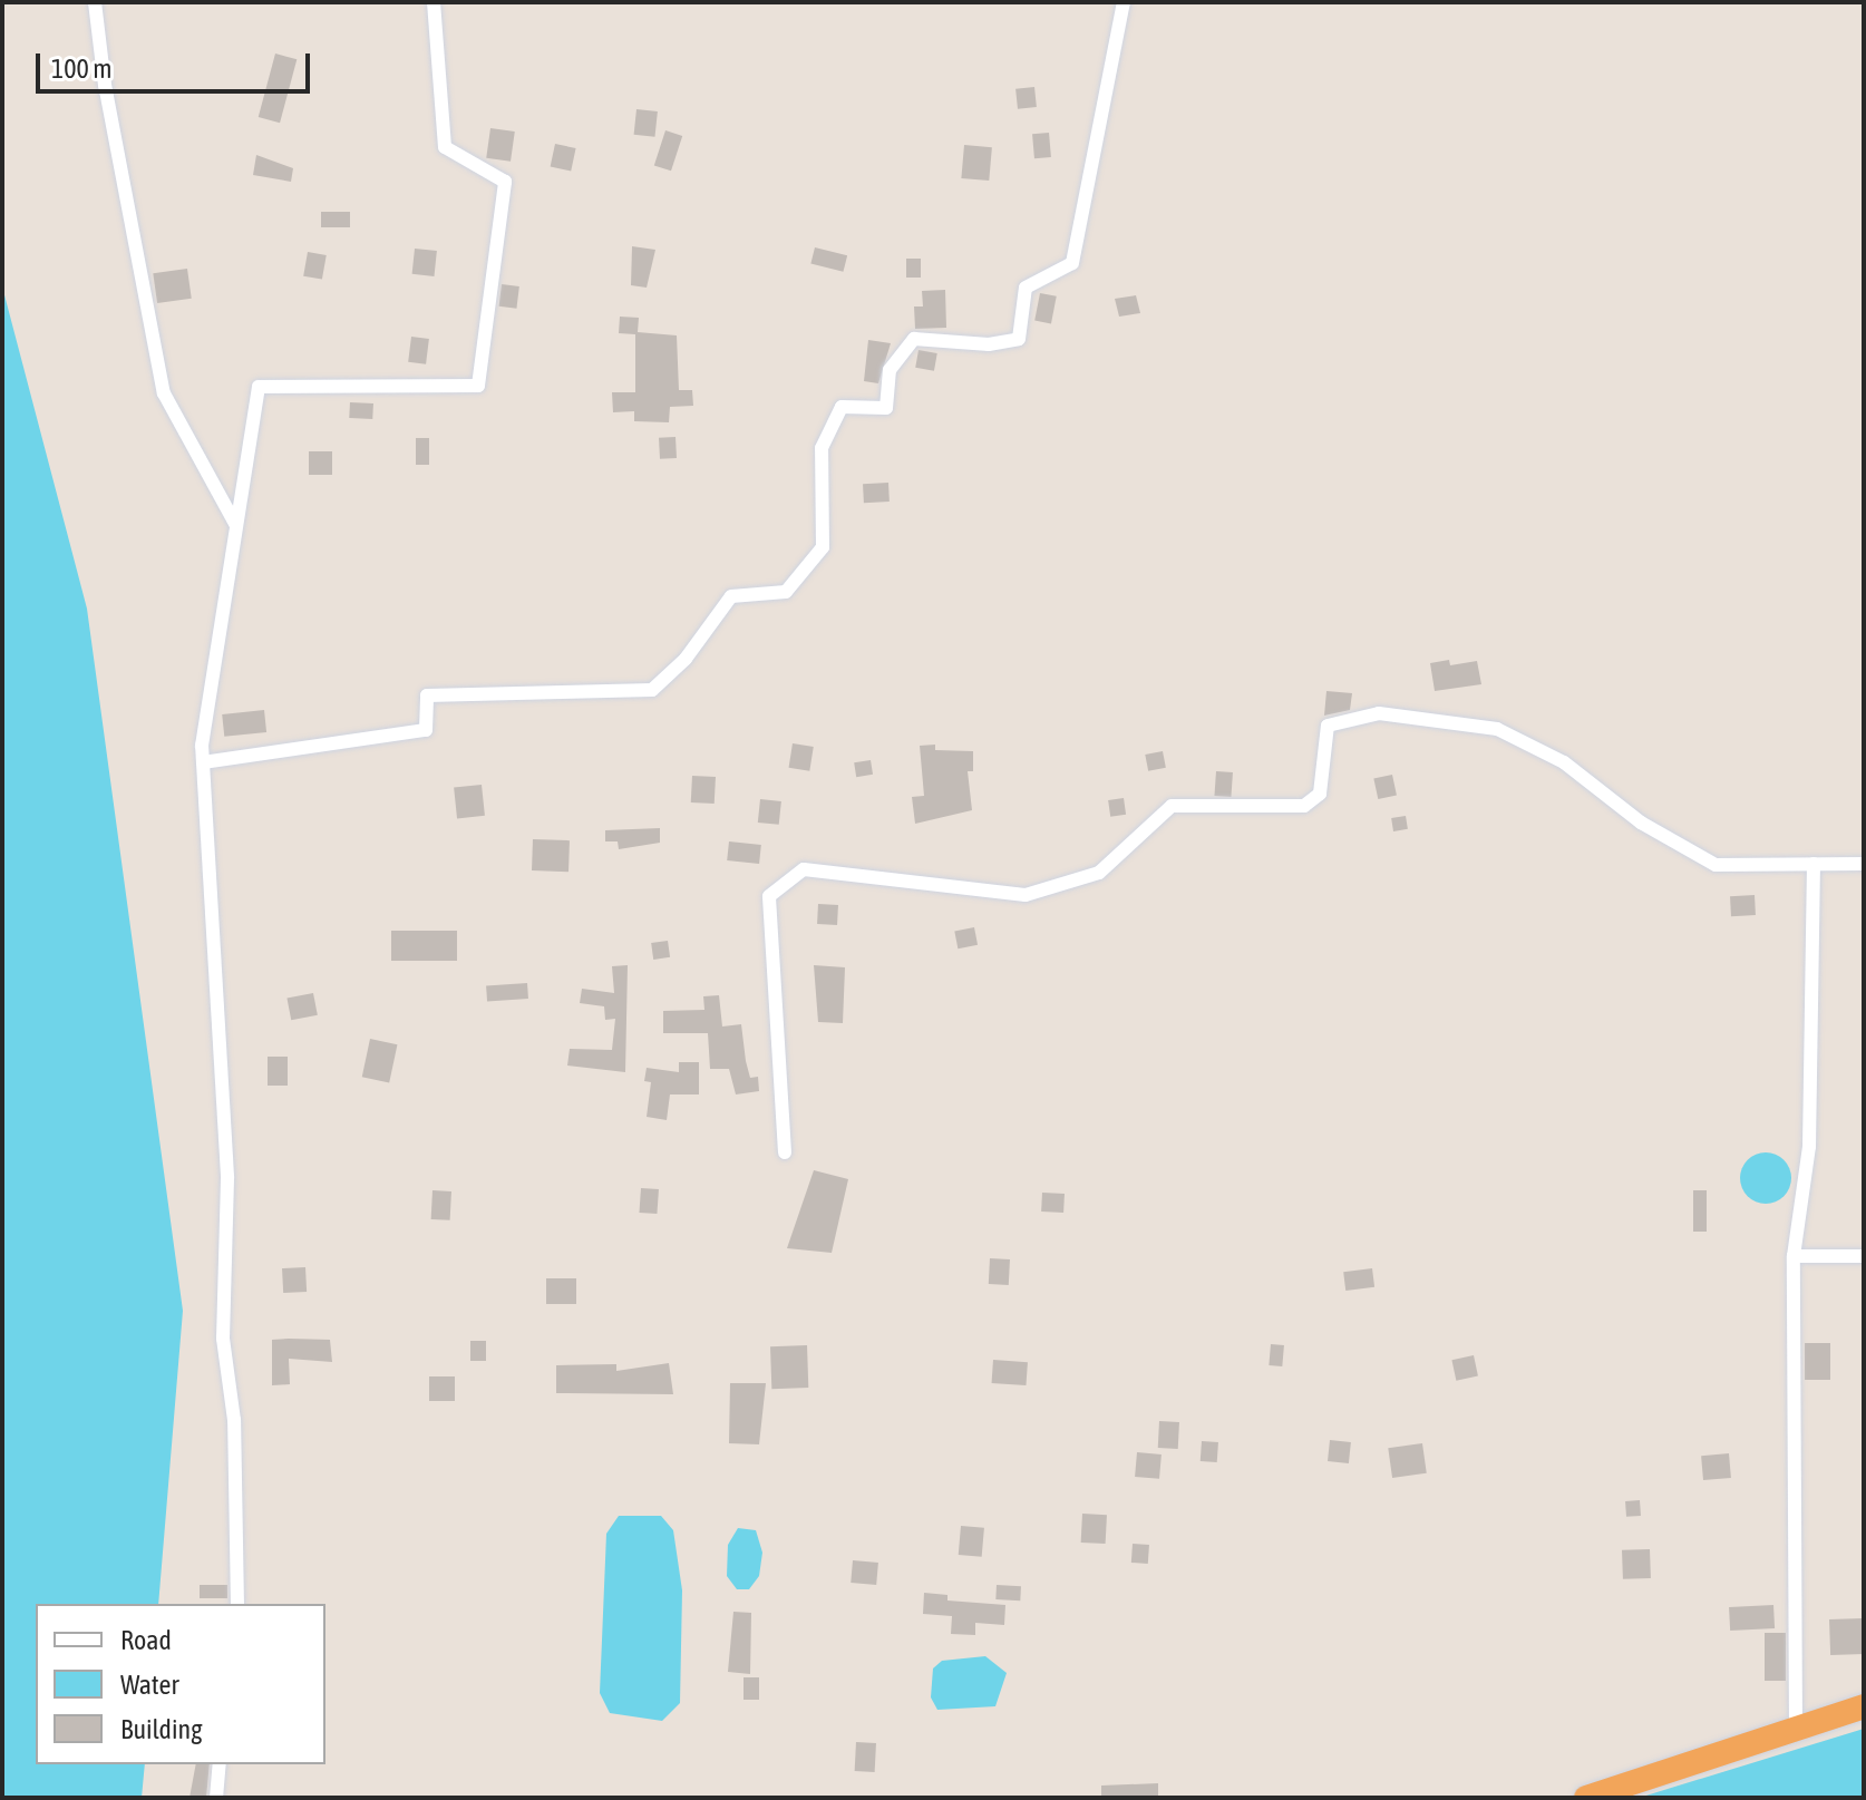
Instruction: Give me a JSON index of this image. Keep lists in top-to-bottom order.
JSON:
{
  "legend": ["Road", "Water", "Building"],
  "scale_bar": "100 m"
}
